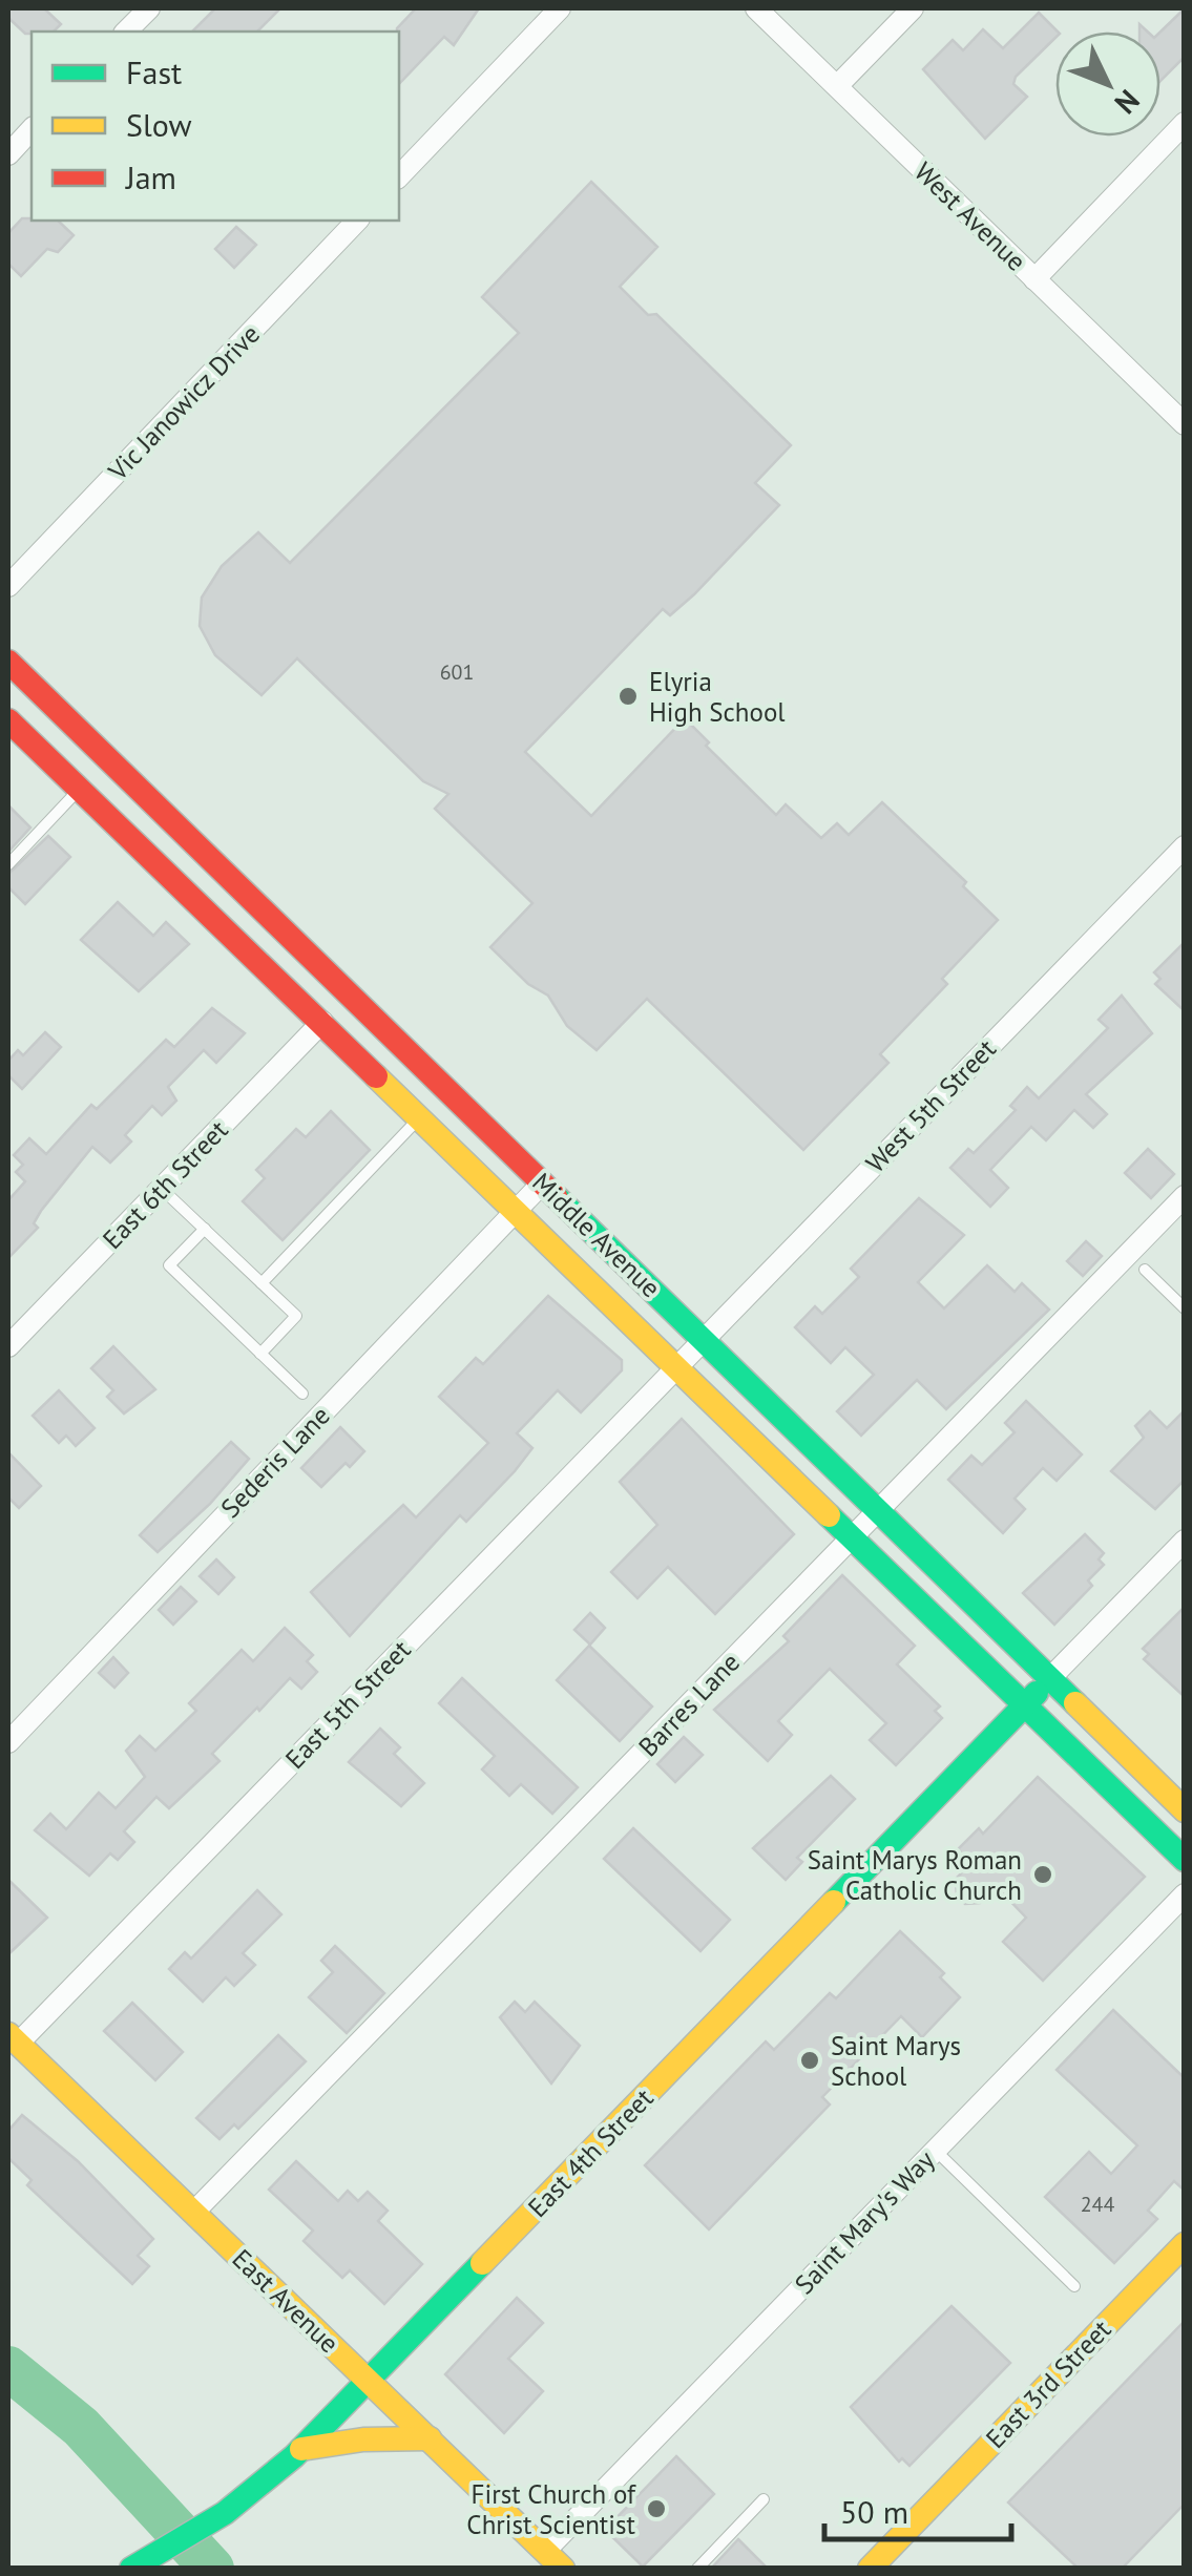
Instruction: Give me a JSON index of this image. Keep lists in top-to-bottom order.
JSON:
{
  "streets": {
    "main road": [
      "Middle Avenue",
      "East 4th Street",
      "East Avenue",
      "East 3rd Street"
    ],
    "street": [
      "West Avenue",
      "Vic Janowicz Drive",
      "West 5th Street",
      "East 6th Street",
      "Sederis Lane",
      "East 5th Street",
      "Barres Lane",
      "Saint Mary's Way"
    ]
  },
  "crossings": [
    ["West 5th Street", "Middle Avenue"],
    ["West 5th Street", "East 5th Street"],
    ["East 6th Street", "Middle Avenue"],
    ["Middle Avenue", "Sederis Lane"],
    ["Middle Avenue", "East 5th Street"],
    ["Middle Avenue", "Barres Lane"],
    ["Middle Avenue", "East 4th Street"],
    ["East 5th Street", "East Avenue"],
    ["Barres Lane", "East Avenue"],
    ["East 4th Street", "East Avenue"],
    ["Saint Mary's Way", "East Avenue"]
  ],
  "places": [
    "Elyria High School",
    "Saint Marys Roman Catholic Church",
    "Saint Marys School",
    "First Church of Christ Scientist"
  ],
  "house_numbers": ["601", "244"],
  "legend": ["Fast", "Slow", "Jam"],
  "scale_bar": "50 m",
  "north": "bottom right"
}
